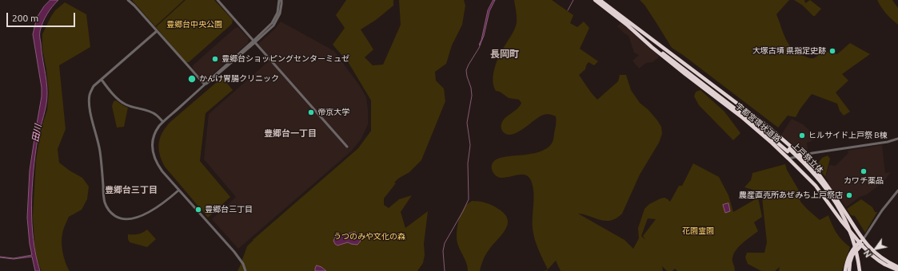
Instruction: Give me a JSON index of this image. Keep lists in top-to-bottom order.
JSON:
{
  "streets": {
    "highway": ["宇都宮環状道路", "上戸祭立体"]
  },
  "crossings": [
    ["宇都宮環状道路", "上戸祭立体"]
  ],
  "districts": ["長岡町", "豊郷台一丁目", "豊郷台三丁目"],
  "water": ["田川"],
  "parks": ["豊郷台中央公園", "花園霊園", "うつのみや文化の森"],
  "places": [
    "大塚古墳 県指定史跡",
    "豊郷台ショッピングセンターミュゼ",
    "かんけ胃腸クリニック",
    "帝京大学",
    "ヒルサイド上戸祭 B棟",
    "カワチ薬品",
    "農産直売所あぜみち上戸祭店",
    "豊郷台三丁目"
  ],
  "scale_bar": "200 m",
  "north": "bottom left"
}
